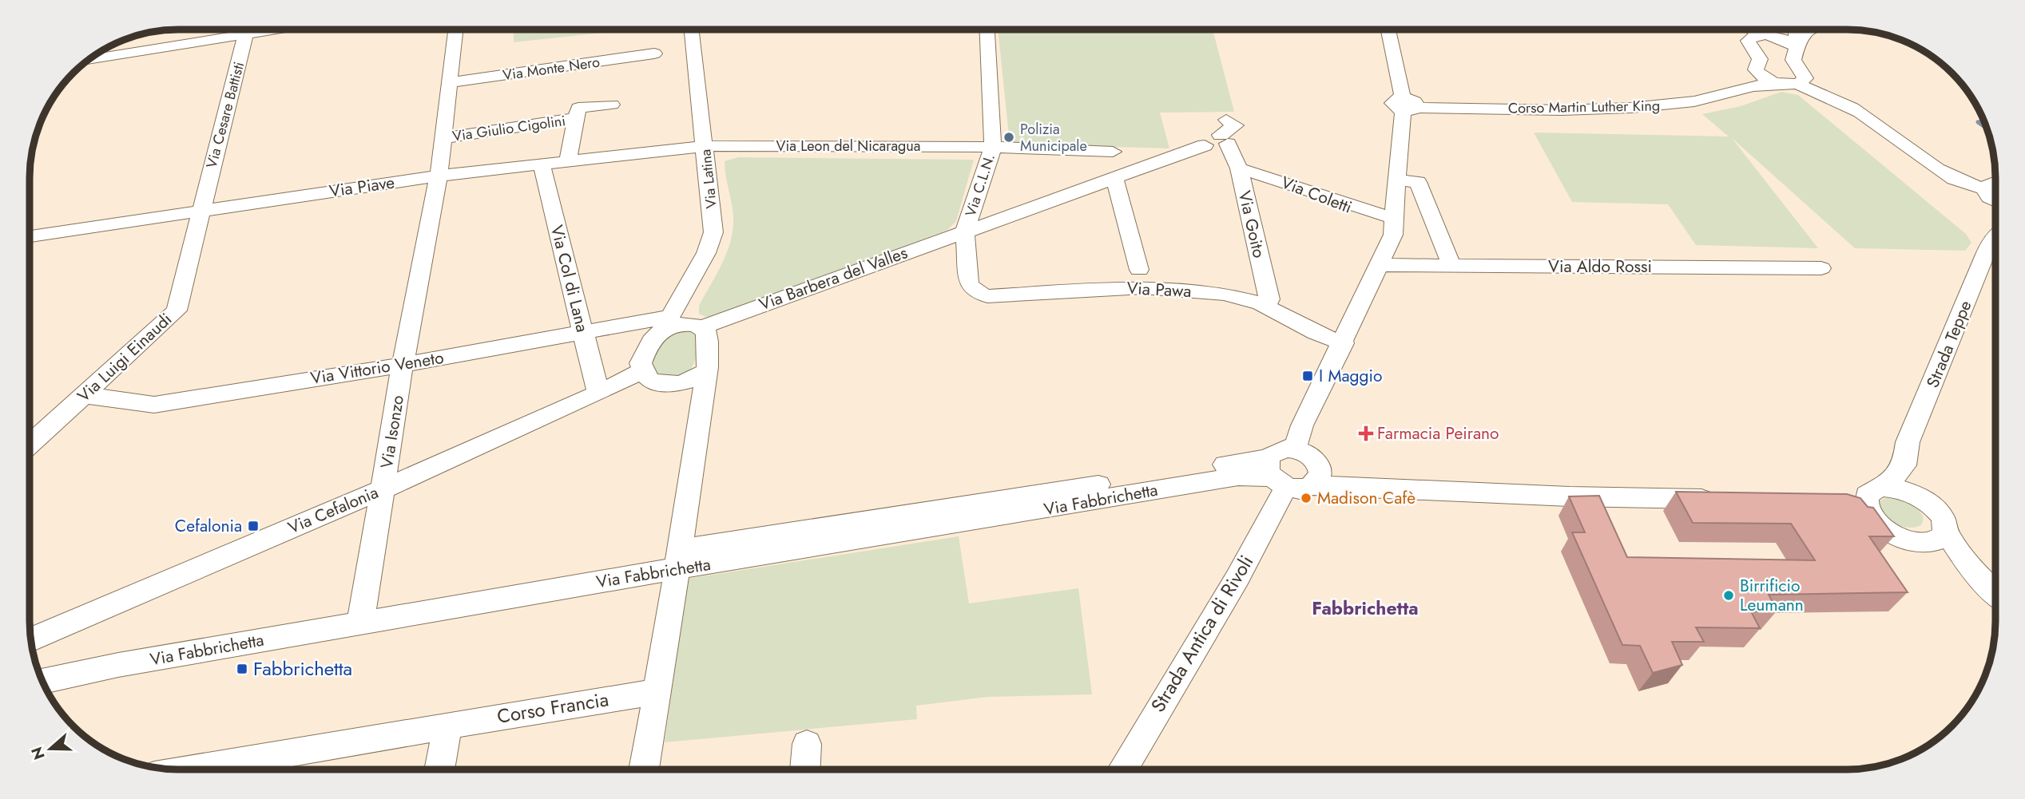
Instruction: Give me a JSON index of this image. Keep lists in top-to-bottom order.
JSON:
{
  "streets": {
    "street": [
      "Via Monte Nero",
      "Corso Martin Luther King",
      "Via Cesare Battisti",
      "Via Giulio Cigolini",
      "Via Leon del Nicaragua",
      "Via Latina",
      "Via C.L.N.",
      "Via Piave",
      "Via Coletti",
      "Via Goito",
      "Via Aldo Rossi",
      "Via Col di Lana",
      "Via Barbera del Valles",
      "Via Pawa",
      "Strada Teppe",
      "Via Luigi Einaudi",
      "Via Vittorio Veneto",
      "Via Isonzo",
      "Via Fabbrichetta",
      "Via Cefalonia",
      "Strada Antica di Rivoli",
      "Corso Francia"
    ]
  },
  "crossings": [
    ["Via Monte Nero", "Via Isonzo"],
    ["Via Cesare Battisti", "Via Piave"],
    ["Via Cesare Battisti", "Via Luigi Einaudi"],
    ["Via Giulio Cigolini", "Via Piave"],
    ["Via Giulio Cigolini", "Via Isonzo"],
    ["Via Leon del Nicaragua", "Via Latina"],
    ["Via Leon del Nicaragua", "Via C.L.N."],
    ["Via Leon del Nicaragua", "Via Piave"],
    ["Via Latina", "Via Piave"],
    ["Via Latina", "Via Barbera del Valles"],
    ["Via Latina", "Via Vittorio Veneto"],
    ["Via Latina", "Via Cefalonia"],
    ["Via C.L.N.", "Via Barbera del Valles"],
    ["Via C.L.N.", "Via Pawa"],
    ["Via Piave", "Via Col di Lana"],
    ["Via Piave", "Via Luigi Einaudi"],
    ["Via Piave", "Via Isonzo"],
    ["Via Coletti", "Via Goito"],
    ["Via Goito", "Via Barbera del Valles"],
    ["Via Goito", "Via Pawa"],
    ["Via Col di Lana", "Via Vittorio Veneto"],
    ["Via Col di Lana", "Via Cefalonia"],
    ["Via Barbera del Valles", "Via Vittorio Veneto"],
    ["Via Barbera del Valles", "Via Cefalonia"],
    ["Via Luigi Einaudi", "Via Vittorio Veneto"],
    ["Via Vittorio Veneto", "Via Isonzo"],
    ["Via Vittorio Veneto", "Via Cefalonia"],
    ["Via Isonzo", "Via Fabbrichetta"],
    ["Via Isonzo", "Via Cefalonia"],
    ["Via Fabbrichetta", "Strada Antica di Rivoli"]
  ],
  "districts": ["Fabbrichetta"],
  "places": {
    "other": ["Polizia Municipale", "Madison Cafè", "Birrificio Leumann"],
    "transit": ["I Maggio", "Cefalonia", "Fabbrichetta"],
    "health": ["Farmacia Peirano"]
  },
  "north": "left"
}
